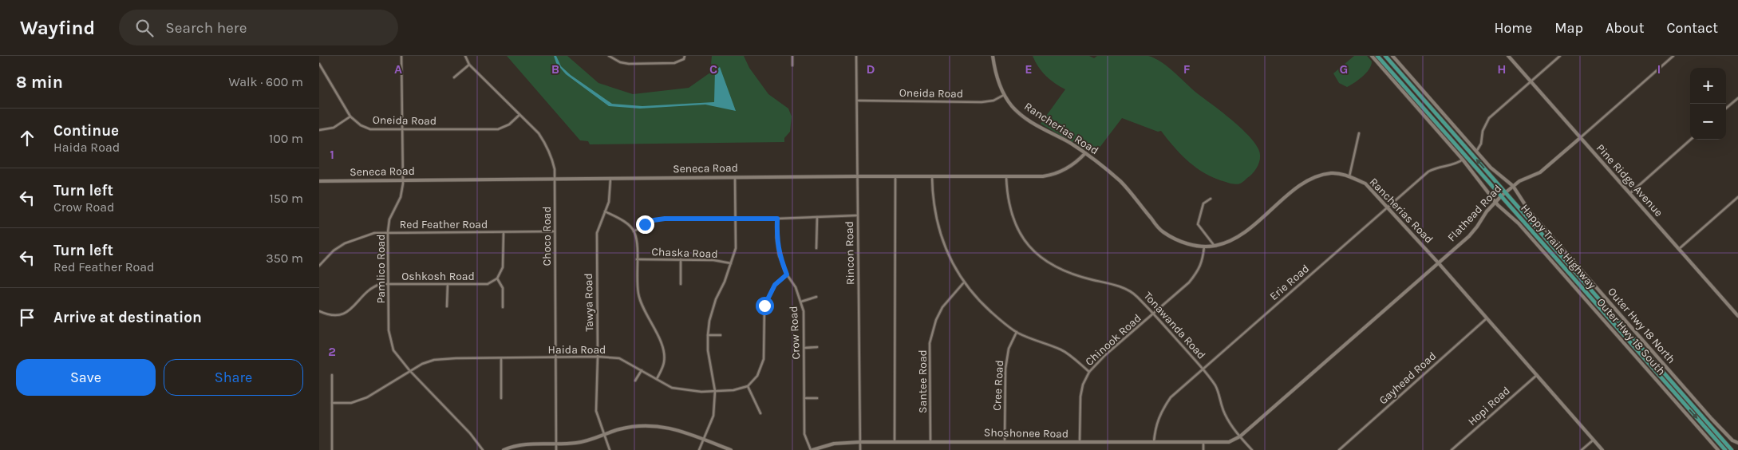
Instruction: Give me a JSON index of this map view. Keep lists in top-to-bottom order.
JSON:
{
  "streets": {
    "main road": ["Happy Trails Highway"],
    "street": [
      "Oneida Road",
      "Rancherias Road",
      "Seneca Road",
      "Pine Ridge Avenue",
      "Flathead Road",
      "Red Feather Road",
      "Choco Road",
      "Chaska Road",
      "Rincon Road",
      "Pamlico Road",
      "Oshkosh Road",
      "Erie Road",
      "Tawya Road",
      "Tonawanda Road",
      "Outer Hwy 18 North",
      "Crow Road",
      "Outer Hwy 18 South",
      "Chinook Road",
      "Haida Road",
      "Gayhead Road",
      "Santee Road",
      "Cree Road",
      "Hopi Road",
      "Shoshonee Road"
    ]
  },
  "crossings": [
    ["Oneida Road", "Rancherias Road"],
    ["Oneida Road", "Choco Road"],
    ["Oneida Road", "Rincon Road"],
    ["Oneida Road", "Pamlico Road"],
    ["Rancherias Road", "Seneca Road"],
    ["Rancherias Road", "Flathead Road"],
    ["Rancherias Road", "Erie Road"],
    ["Rancherias Road", "Chinook Road"],
    ["Rancherias Road", "Gayhead Road"],
    ["Rancherias Road", "Hopi Road"],
    ["Seneca Road", "Choco Road"],
    ["Seneca Road", "Rincon Road"],
    ["Seneca Road", "Pamlico Road"],
    ["Seneca Road", "Tawya Road"],
    ["Seneca Road", "Tonawanda Road"],
    ["Pine Ridge Avenue", "Flathead Road"],
    ["Flathead Road", "Happy Trails Highway"],
    ["Flathead Road", "Tonawanda Road"],
    ["Flathead Road", "Outer Hwy 18 North"],
    ["Flathead Road", "Outer Hwy 18 South"],
    ["Flathead Road", "Shoshonee Road"],
    ["Red Feather Road", "Choco Road"],
    ["Red Feather Road", "Pamlico Road"],
    ["Choco Road", "Haida Road"],
    ["Rincon Road", "Shoshonee Road"],
    ["Pamlico Road", "Oshkosh Road"],
    ["Pamlico Road", "Haida Road"],
    ["Erie Road", "Tonawanda Road"],
    ["Erie Road", "Outer Hwy 18 South"],
    ["Erie Road", "Shoshonee Road"],
    ["Tawya Road", "Haida Road"],
    ["Tonawanda Road", "Chinook Road"],
    ["Tonawanda Road", "Shoshonee Road"],
    ["Crow Road", "Shoshonee Road"],
    ["Chinook Road", "Shoshonee Road"],
    ["Santee Road", "Shoshonee Road"],
    ["Cree Road", "Shoshonee Road"]
  ],
  "page": {
    "header": "Wayfind",
    "search": "Search here",
    "nav": [
      "Home",
      "Map",
      "About",
      "Contact"
    ],
    "heading": ["8 min", "Walk · 600 m"],
    "map_buttons": ["+", "−"],
    "list": [
      ["Continue", "Haida Road", "100 m"],
      ["Turn left", "Crow Road", "150 m"],
      ["Turn left", "Red Feather Road", "350 m"],
      "Arrive at destination"
    ],
    "buttons": ["Save", "Share"]
  },
  "grid": {
    "columns": [
      "A",
      "B",
      "C",
      "D",
      "E",
      "F",
      "G",
      "H",
      "I"
    ],
    "rows": ["1", "2"]
  }
}
